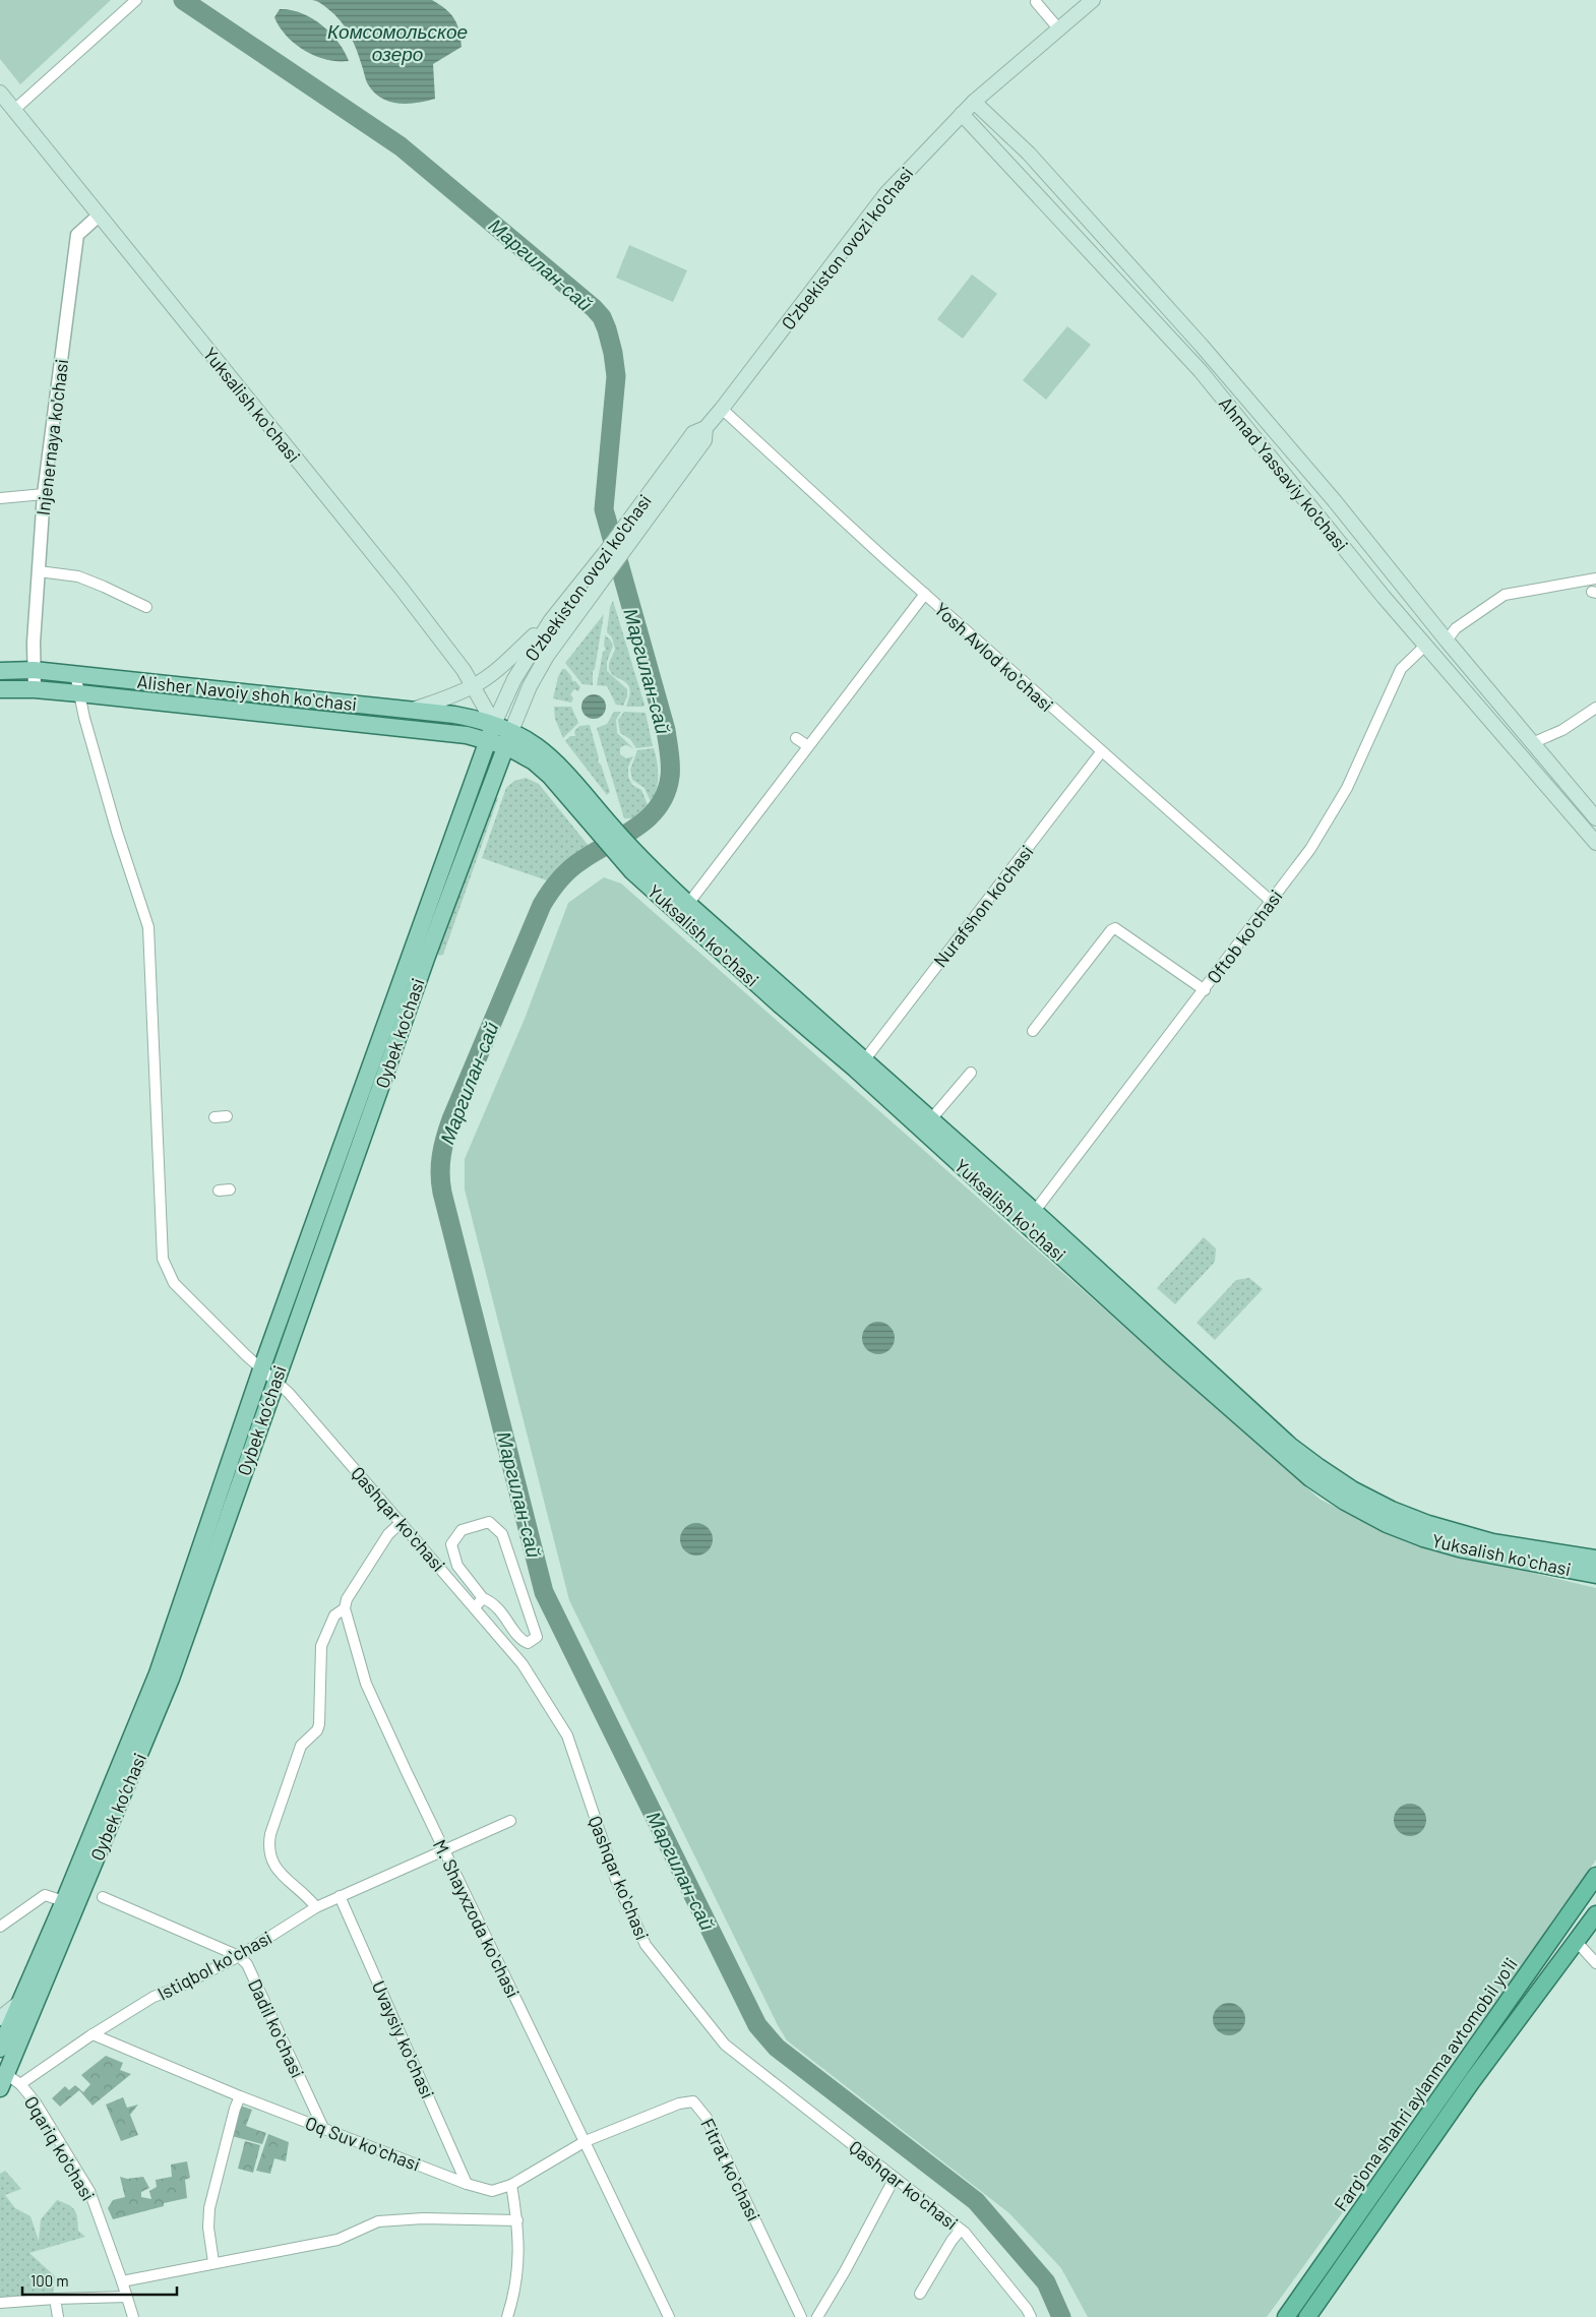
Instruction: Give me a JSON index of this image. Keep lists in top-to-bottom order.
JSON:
{
  "streets": {
    "highway": ["Fargʻona shahri aylanma avtomobil yoʻli"],
    "main road": [
      "O'zbekiston ovozi ko'chasi",
      "Yuksalish koʻchasi",
      "Ahmad Yassaviy ko'chasi",
      "Alisher Navoiy shoh koʻchasi",
      "Oybek ko‘chasi"
    ],
    "street": [
      "Injenernaya ko'chasi",
      "Yosh Avlod koʻchasi",
      "Nurafshon ko'chasi",
      "Oftob koʻchasi",
      "Qashqar koʻchasi",
      "M. Shayxzoda koʻchasi",
      "Istiqbol koʻchasi",
      "Dadil koʻchasi",
      "Uvaysiy koʻchasi",
      "Oq Suv koʻchasi",
      "Oqariq ko'chasi",
      "Fitrat koʻchasi"
    ]
  },
  "crossings": [
    ["O'zbekiston ovozi ko'chasi", "Yuksalish koʻchasi"],
    ["O'zbekiston ovozi ko'chasi", "Ahmad Yassaviy ko'chasi"],
    ["O'zbekiston ovozi ko'chasi", "Yosh Avlod koʻchasi"],
    ["O'zbekiston ovozi ko'chasi", "Alisher Navoiy shoh koʻchasi"],
    ["O'zbekiston ovozi ko'chasi", "Oybek ko‘chasi"],
    ["Yuksalish koʻchasi", "Injenernaya ko'chasi"],
    ["Yuksalish koʻchasi", "Alisher Navoiy shoh koʻchasi"],
    ["Yuksalish koʻchasi", "Nurafshon ko'chasi"],
    ["Yuksalish koʻchasi", "Oftob koʻchasi"],
    ["Yuksalish koʻchasi", "Oybek ko‘chasi"],
    ["Injenernaya ko'chasi", "Alisher Navoiy shoh koʻchasi"],
    ["Ahmad Yassaviy ko'chasi", "Oftob koʻchasi"],
    ["Yosh Avlod koʻchasi", "Nurafshon ko'chasi"],
    ["Yosh Avlod koʻchasi", "Oftob koʻchasi"],
    ["Alisher Navoiy shoh koʻchasi", "Oybek ko‘chasi"],
    ["Alisher Navoiy shoh koʻchasi", "Qashqar koʻchasi"],
    ["Oybek ko‘chasi", "Qashqar koʻchasi"],
    ["Oybek ko‘chasi", "Oqariq ko'chasi"],
    ["M. Shayxzoda koʻchasi", "Istiqbol koʻchasi"],
    ["M. Shayxzoda koʻchasi", "Oq Suv koʻchasi"],
    ["M. Shayxzoda koʻchasi", "Fitrat koʻchasi"],
    ["Istiqbol koʻchasi", "Dadil koʻchasi"],
    ["Istiqbol koʻchasi", "Uvaysiy koʻchasi"],
    ["Istiqbol koʻchasi", "Oq Suv koʻchasi"],
    ["Istiqbol koʻchasi", "Oqariq ko'chasi"],
    ["Dadil koʻchasi", "Oq Suv koʻchasi"],
    ["Uvaysiy koʻchasi", "Oq Suv koʻchasi"],
    ["Oq Suv koʻchasi", "Fitrat koʻchasi"]
  ],
  "water": ["Комсомольское озеро", "Маргилан-сай"],
  "scale_bar": "100 m"
}
